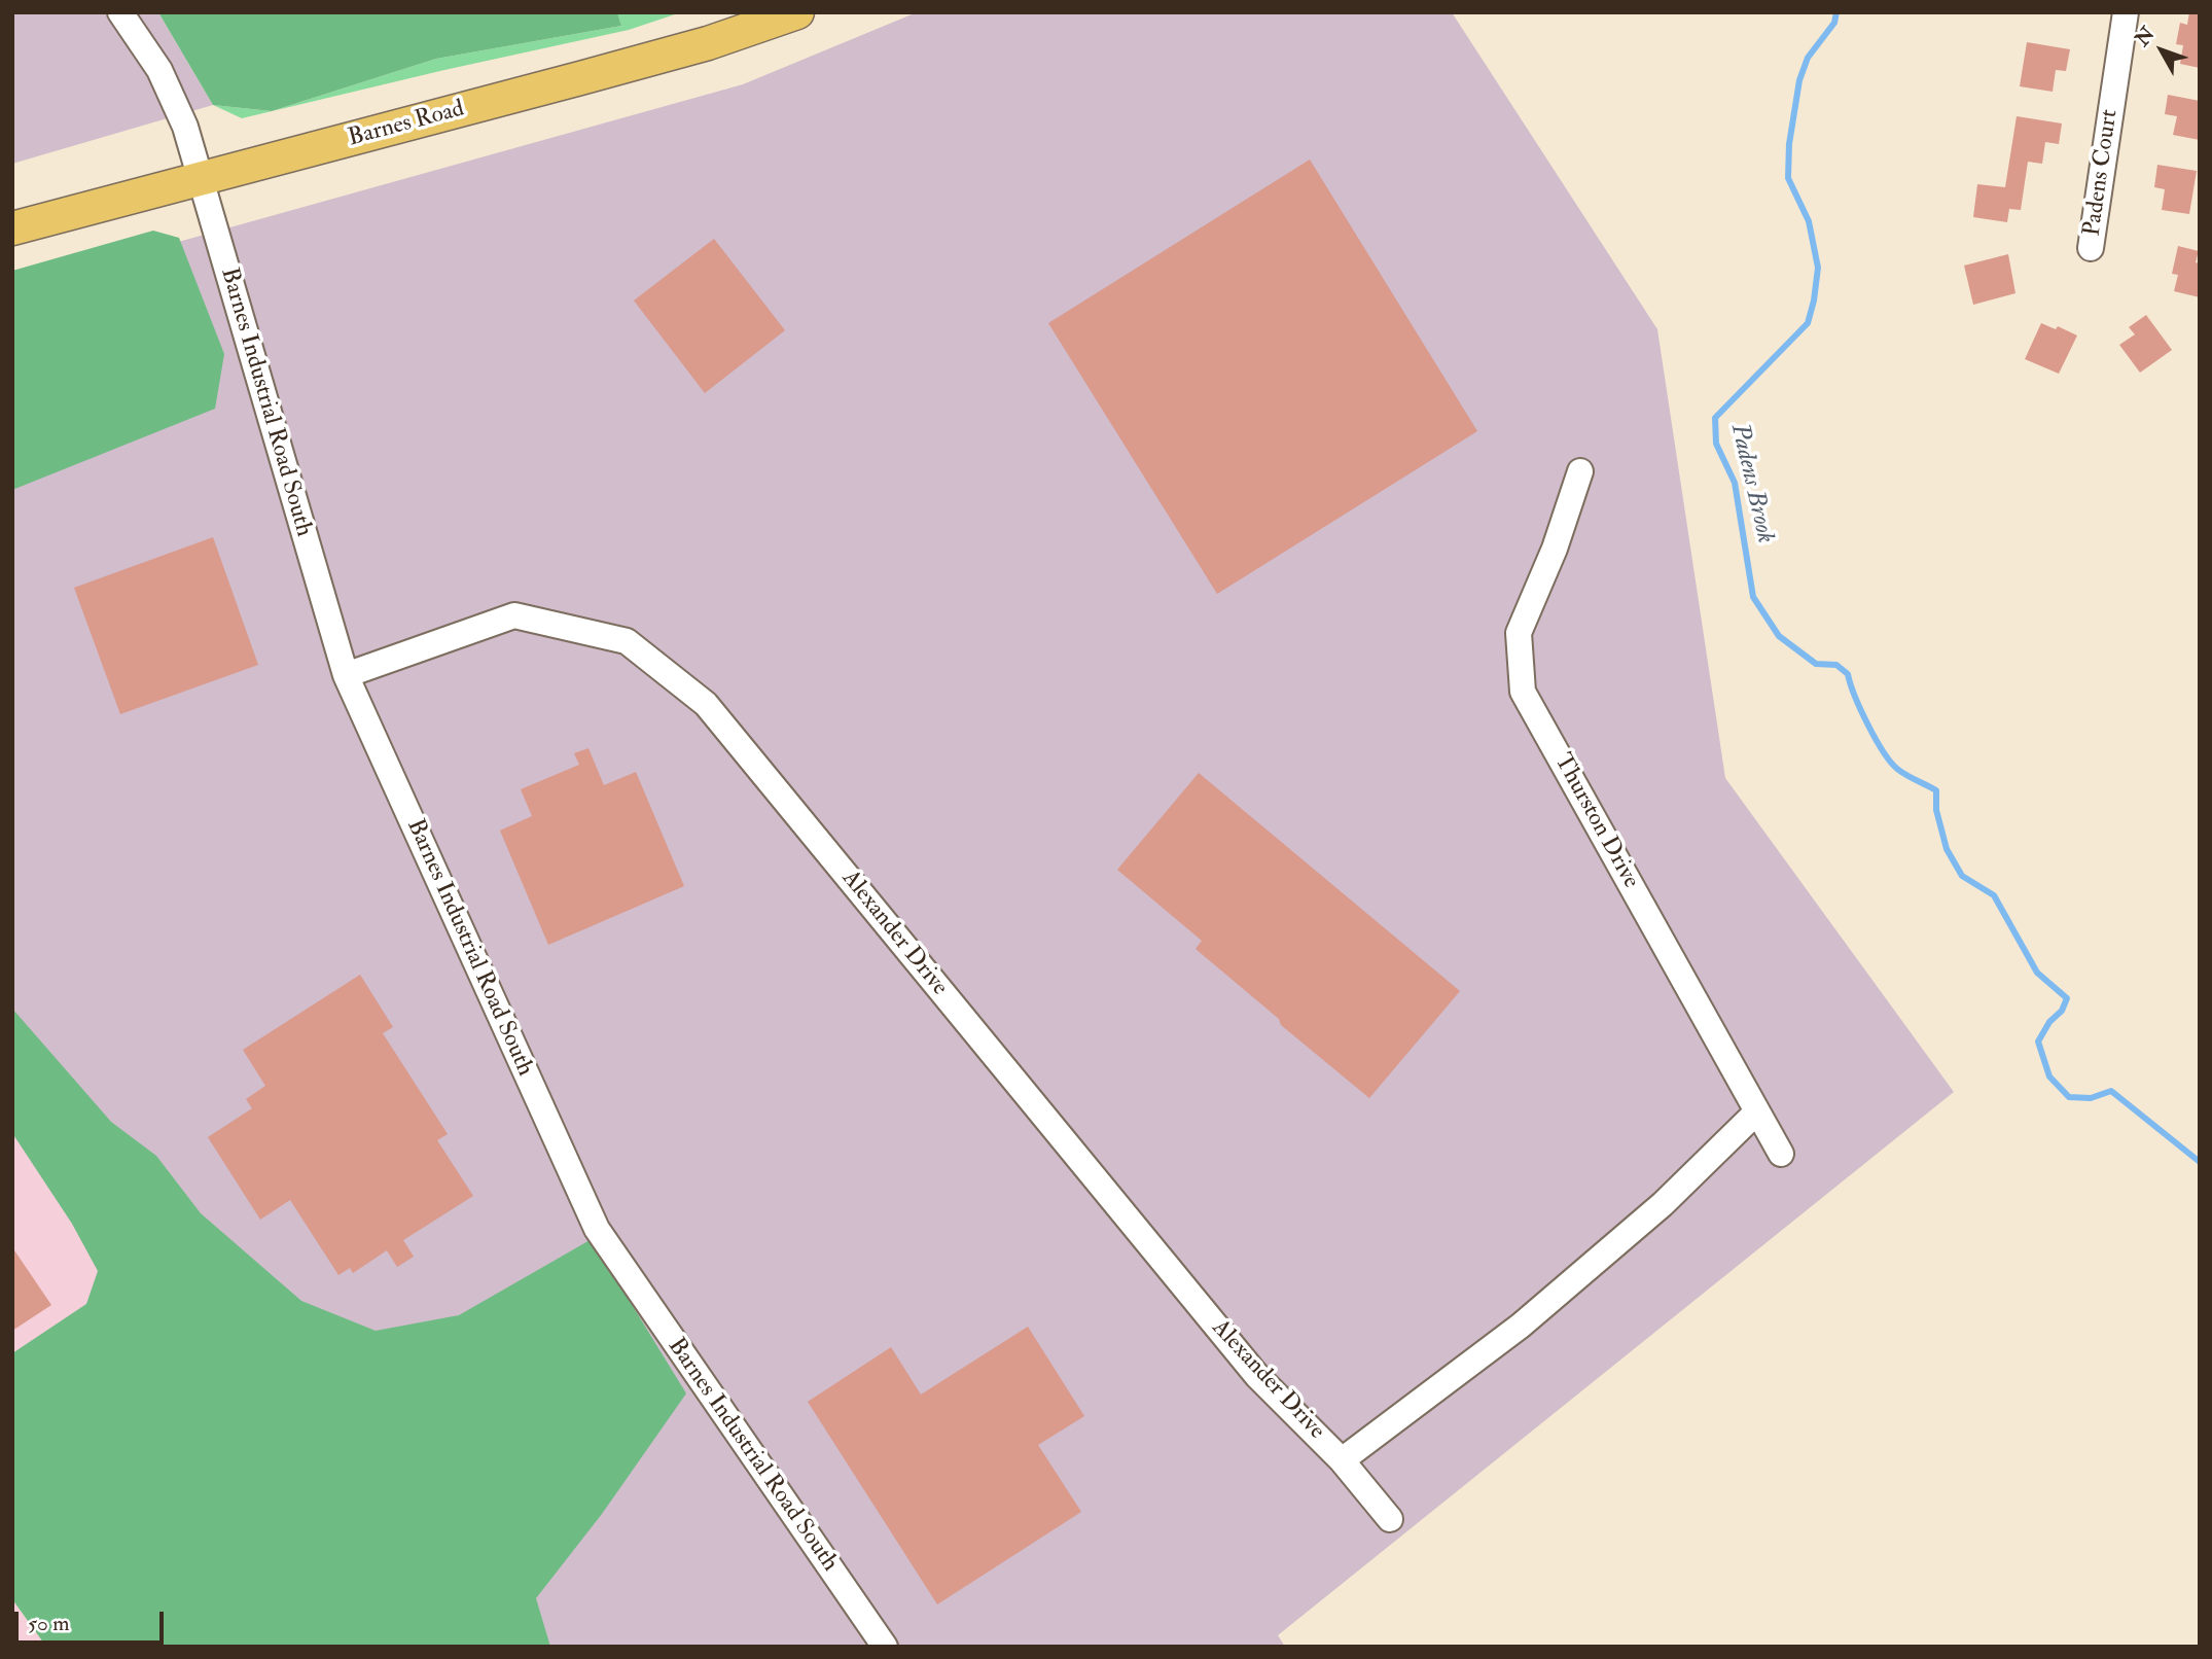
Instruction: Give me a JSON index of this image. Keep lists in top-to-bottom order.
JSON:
{
  "streets": {
    "main road": ["Barnes Road"],
    "street": [
      "Padens Court",
      "Barnes Industrial Road South",
      "Thurston Drive",
      "Alexander Drive"
    ]
  },
  "crossings": [
    ["Barnes Road", "Barnes Industrial Road South"],
    ["Barnes Industrial Road South", "Alexander Drive"],
    ["Thurston Drive", "Alexander Drive"]
  ],
  "water": ["Padens Brook"],
  "scale_bar": "50 m",
  "north": "top left"
}
